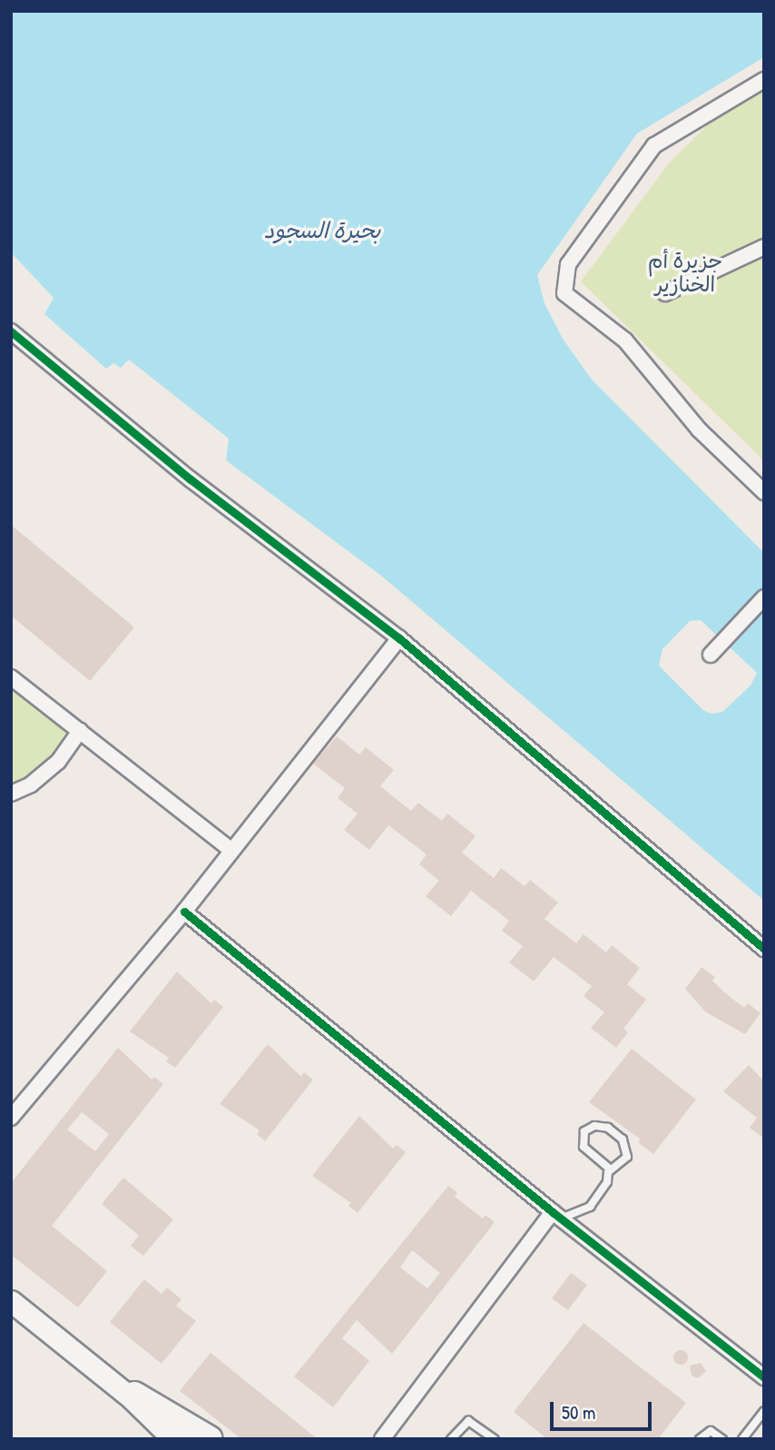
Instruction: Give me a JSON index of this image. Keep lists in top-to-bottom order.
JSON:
{
  "water": ["بحيرة السجود"],
  "parks": ["جزيرة أم الخنازير"],
  "scale_bar": "50 m"
}
